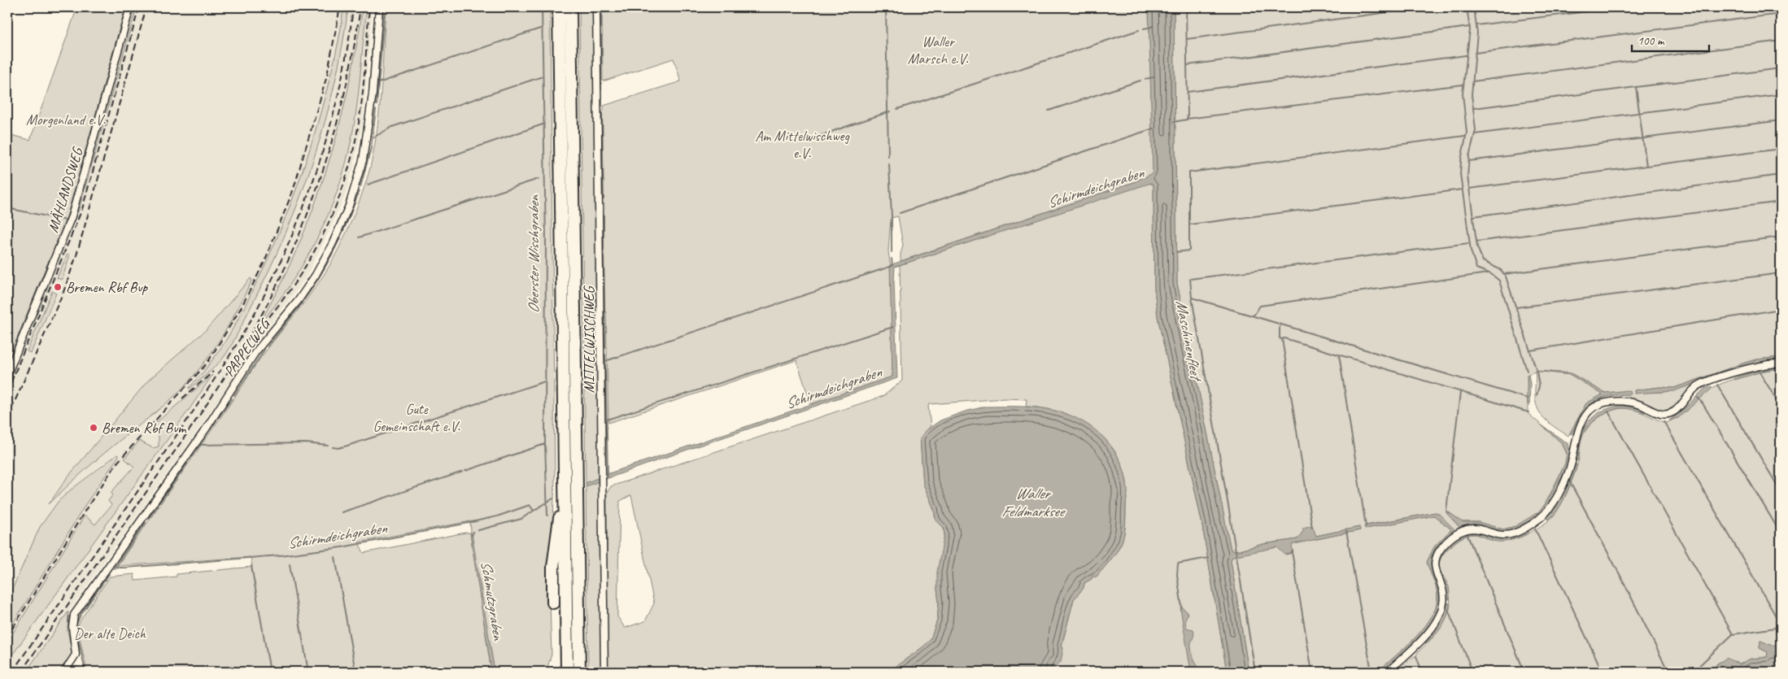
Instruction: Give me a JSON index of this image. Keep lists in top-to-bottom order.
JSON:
{
  "streets": {
    "street": ["MÄHLANDSWEG", "MITTELWISCHWEG", "PAPPELWEG"]
  },
  "water": [
    "Schirmdeichgraben",
    "Oberster Wischgraben",
    "Maschinenfleet",
    "Waller Feldmarksee",
    "Schmutzgraben"
  ],
  "parks": [
    "Waller Marsch e.V.",
    "Morgenland e.V.",
    "Am Mittelwischweg e.V.",
    "Gute Gemeinschaft e.V.",
    "Der alte Deich"
  ],
  "places": ["Bremen Rbf Bvp", "Bremen Rbf Bvm"],
  "scale_bar": "100 m"
}
